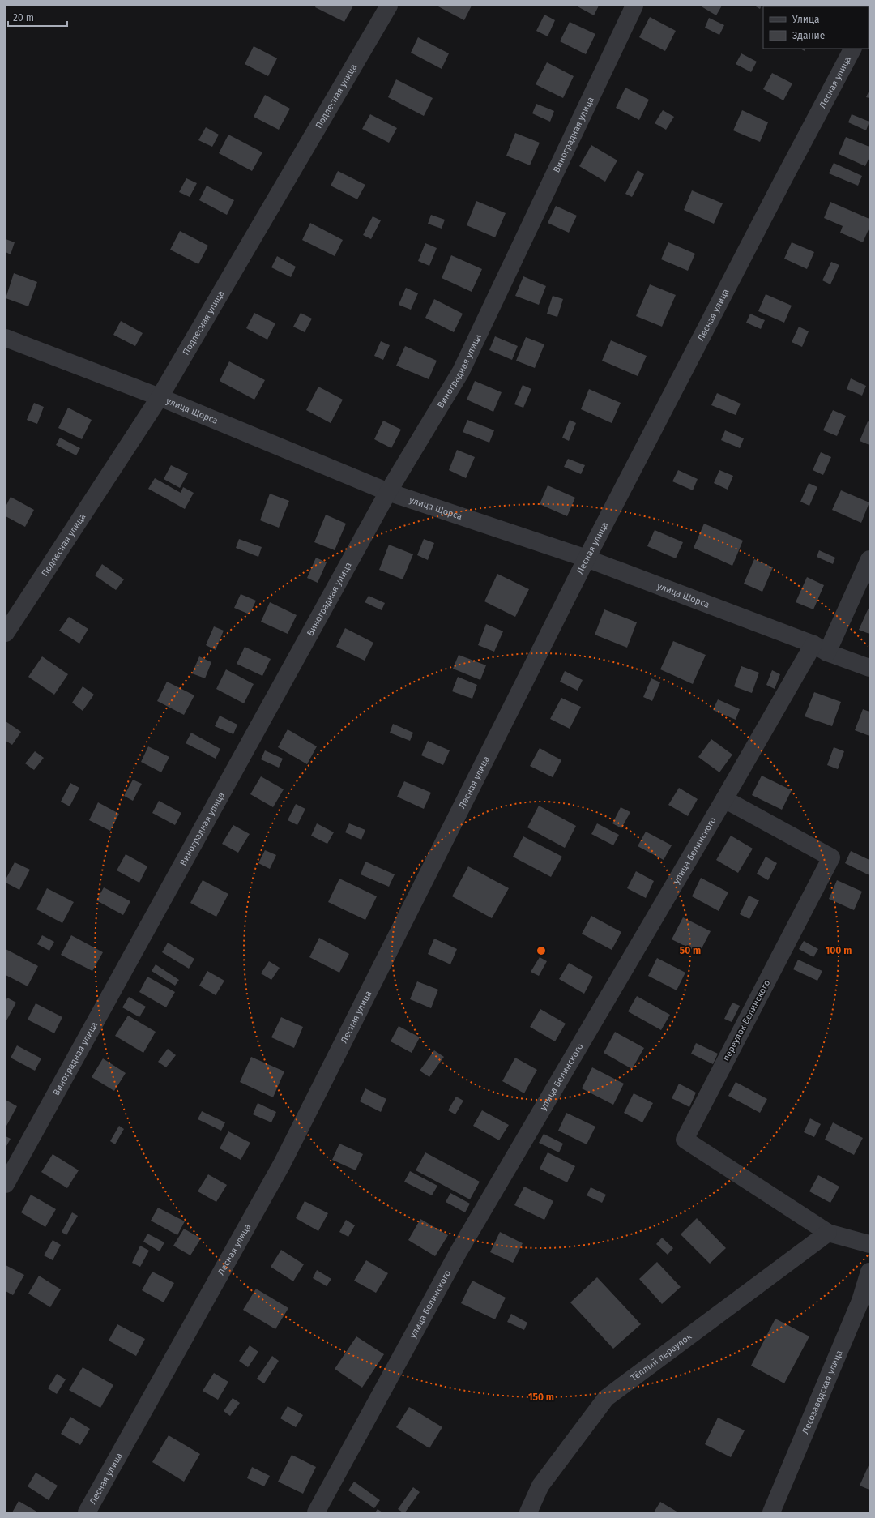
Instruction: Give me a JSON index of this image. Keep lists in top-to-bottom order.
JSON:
{
  "streets": {
    "street": [
      "Лесная улица",
      "Подлесная улица",
      "Виноградная улица",
      "улица Щорса",
      "улица Белинского",
      "переулок Белинского",
      "Тёплый переулок",
      "Лесозаводская улица"
    ]
  },
  "crossings": [
    ["Лесная улица", "улица Щорса"],
    ["Подлесная улица", "улица Щорса"],
    ["Виноградная улица", "улица Щорса"],
    ["улица Щорса", "улица Белинского"],
    ["улица Белинского", "переулок Белинского"],
    ["переулок Белинского", "Тёплый переулок"]
  ],
  "legend": ["Улица", "Здание"],
  "scale_bar": "20 m",
  "rings": ["50 m", "100 m", "150 m"]
}
